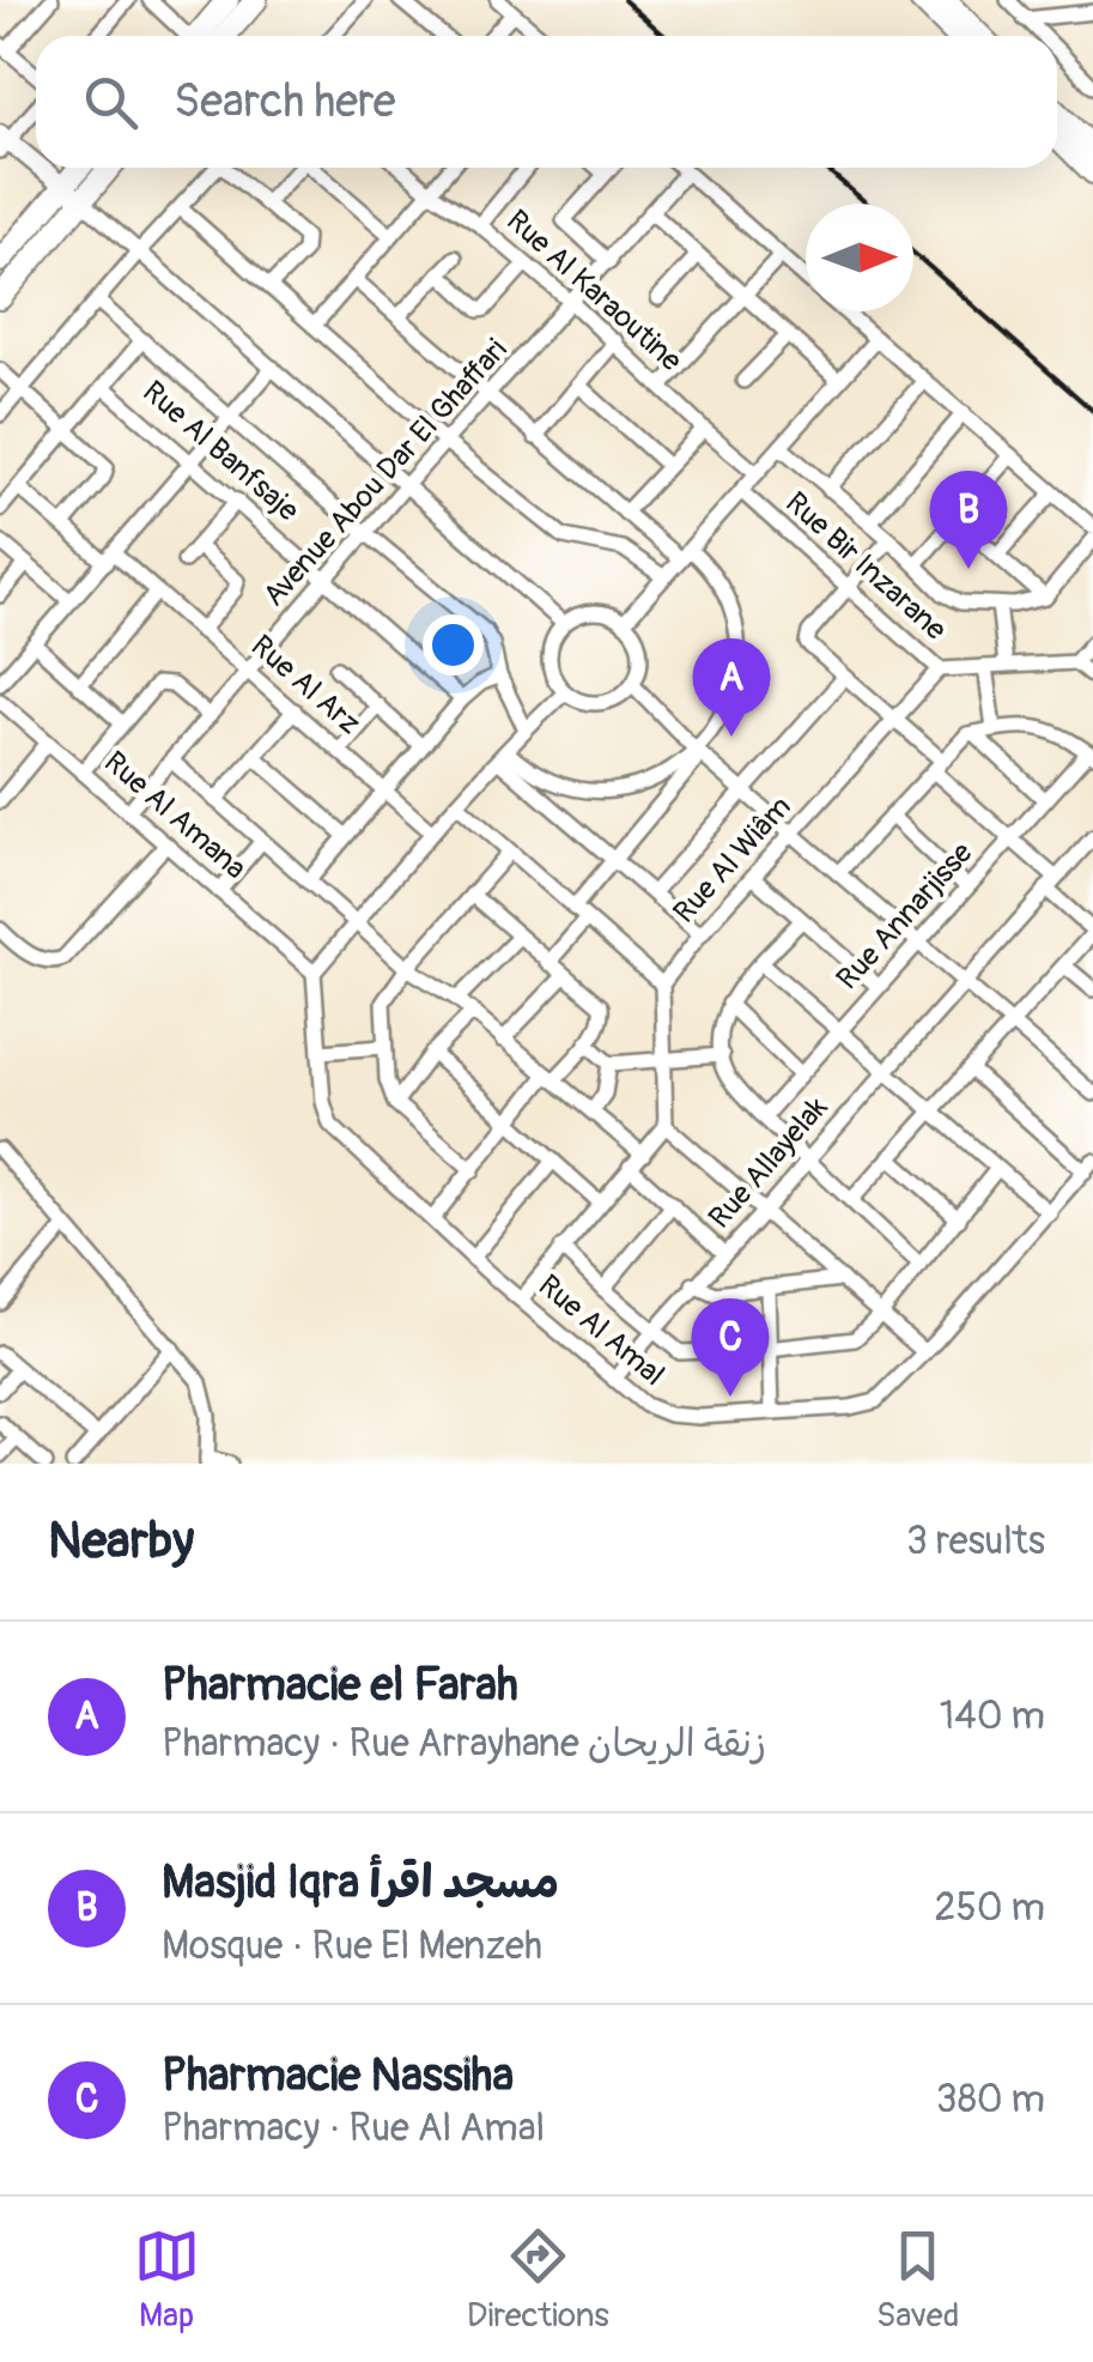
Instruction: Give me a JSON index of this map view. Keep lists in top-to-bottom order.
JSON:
{
  "streets": {
    "street": [
      "Rue Al Karaoutine",
      "Rue Al Banfsaje",
      "Avenue Abou Dar El Ghaffari",
      "Rue Bir Inzarane",
      "Rue Al Arz",
      "Rue Al Amana",
      "Rue Al Wiâm",
      "Rue Annarjisse",
      "Rue Allayelak",
      "Rue Al Amal"
    ]
  },
  "crossings": [
    ["Rue Al Karaoutine", "Avenue Abou Dar El Ghaffari"],
    ["Rue Al Banfsaje", "Avenue Abou Dar El Ghaffari"],
    ["Avenue Abou Dar El Ghaffari", "Rue Al Arz"],
    ["Avenue Abou Dar El Ghaffari", "Rue Al Amana"],
    ["Rue Bir Inzarane", "Rue Al Wiâm"],
    ["Rue Al Amana", "Rue Al Amal"],
    ["Rue Allayelak", "Rue Al Amal"]
  ],
  "north": "right",
  "page": {
    "search": "Search here",
    "pins": ["B", "A", "C"],
    "heading": ["Nearby", "3 results"],
    "list": [
      {
        "mark": "A",
        "name": "Pharmacie el Farah",
        "note": "Pharmacy · Rue Arrayhane زنقة الريحان",
        "value": "140 m"
      },
      {
        "mark": "B",
        "name": "Masjid Iqra مسجد اقرأ",
        "note": "Mosque · Rue El Menzeh",
        "value": "250 m"
      },
      {
        "mark": "C",
        "name": "Pharmacie Nassiha",
        "note": "Pharmacy · Rue Al Amal",
        "value": "380 m"
      }
    ],
    "nav": ["Map", "Directions", "Saved"]
  }
}
